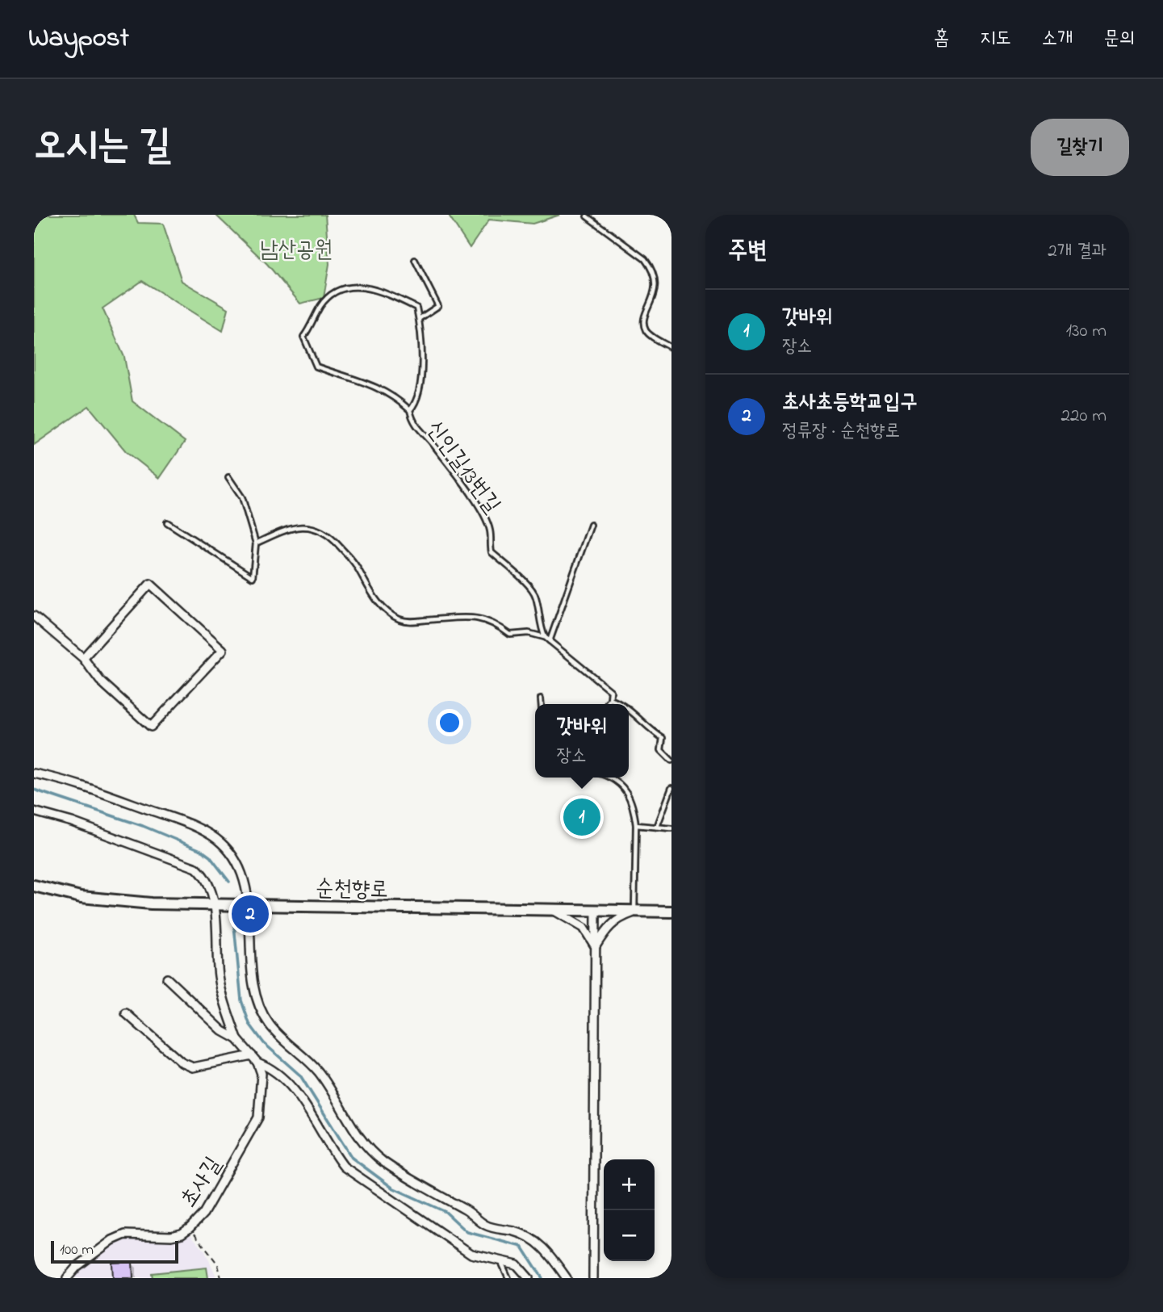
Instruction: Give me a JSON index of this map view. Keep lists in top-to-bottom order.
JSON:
{
  "streets": {
    "main road": ["순천향로"],
    "street": ["초사길"],
    "lane": ["신인길13번길"]
  },
  "parks": ["남산공원"],
  "scale_bar": "100 m",
  "page": {
    "header": "Waypost",
    "nav": [
      "홈",
      "지도",
      "소개",
      "문의"
    ],
    "title": "오시는 길",
    "buttons": "길찾기",
    "heading": ["주변", "2개 결과"],
    "list": [
      {
        "mark": "1",
        "name": "갓바위",
        "note": "장소",
        "value": "130 m"
      },
      {
        "mark": "2",
        "name": "초사초등학교입구",
        "note": "정류장 · 순천향로",
        "value": "220 m"
      }
    ],
    "popup": ["갓바위", "장소"],
    "pins": ["1", "2"],
    "map_buttons": ["+", "−"],
    "scale": "100 m"
  }
}
